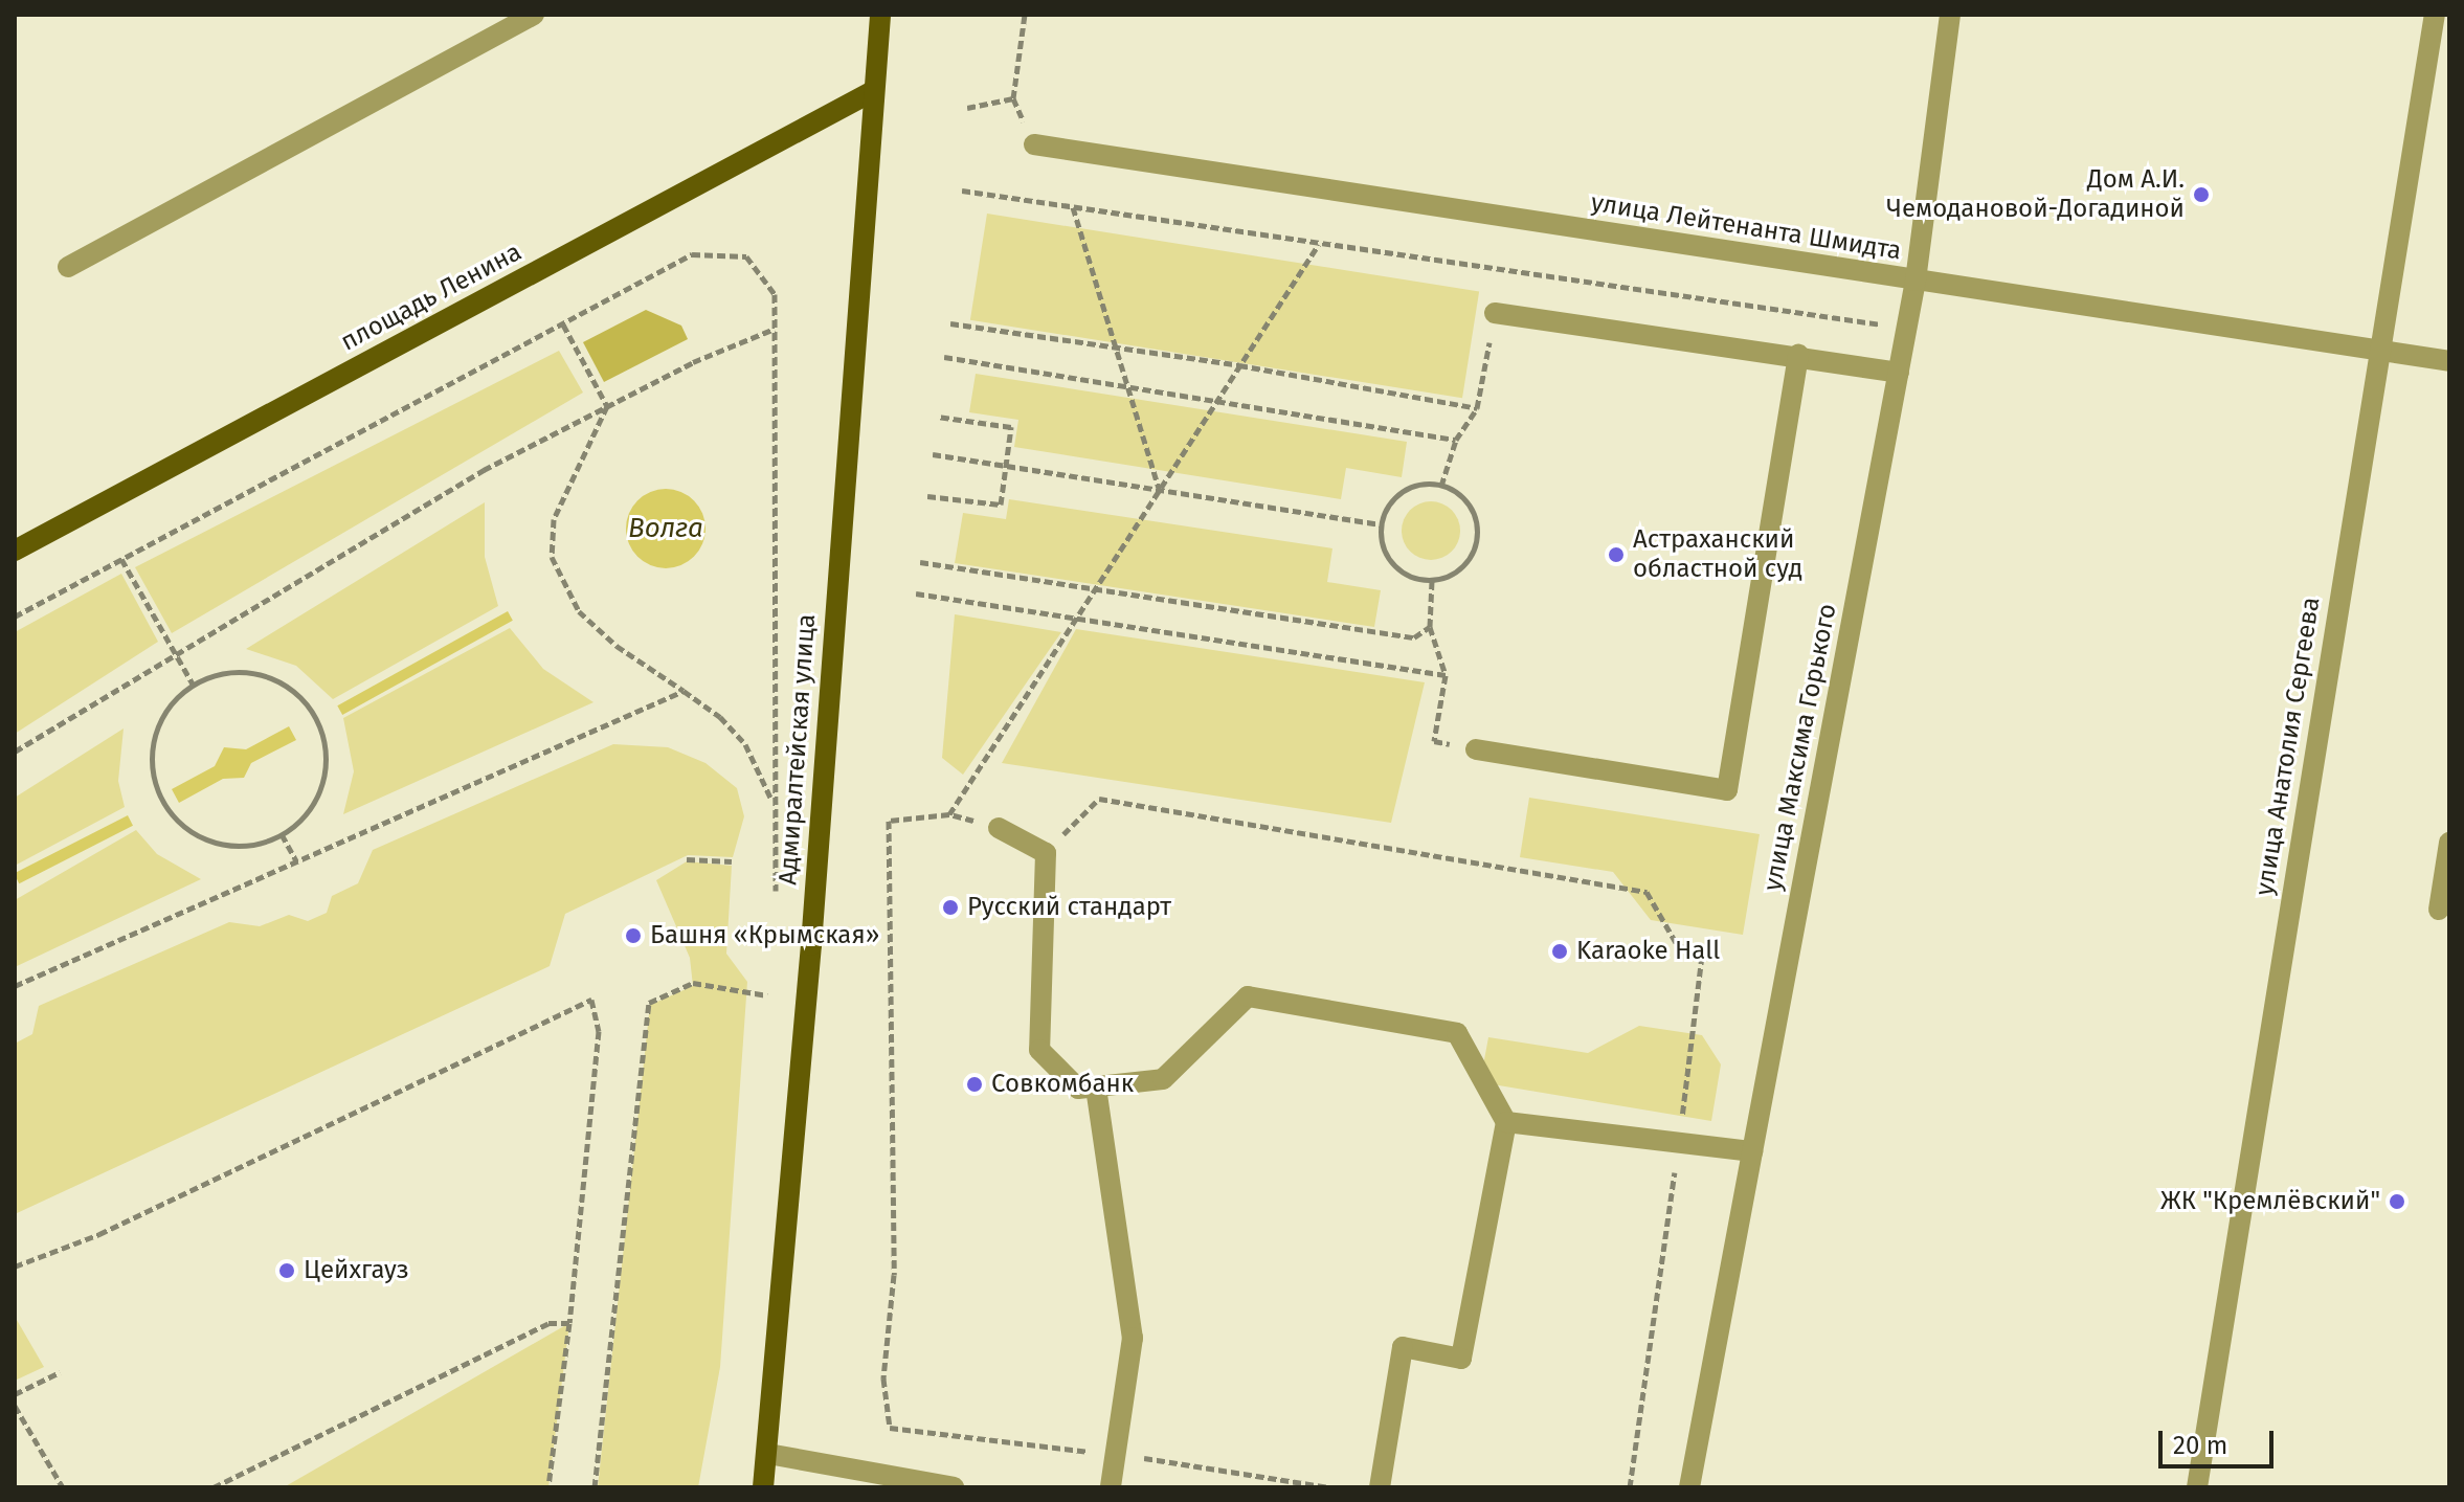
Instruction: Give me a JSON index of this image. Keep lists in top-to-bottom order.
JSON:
{
  "streets": {
    "main road": ["площадь Ленина", "Адмиралтейская улица"],
    "street": ["улица Лейтенанта Шмидта", "улица Анатолия Сергеева", "улица Максима Горького"]
  },
  "crossings": [
    ["улица Лейтенанта Шмидта", "улица Анатолия Сергеева"],
    ["улица Лейтенанта Шмидта", "улица Максима Горького"],
    ["площадь Ленина", "Адмиралтейская улица"]
  ],
  "water": ["Волга"],
  "places": [
    "Дом А.И. Чемодановой-Догадиной",
    "Астраханский областной суд",
    "Русский стандарт",
    "Башня «Крымская»",
    "Karaoke Hall",
    "Совкомбанк",
    "ЖК \"Кремлёвский\"",
    "Цейхгауз"
  ],
  "scale_bar": "20 m"
}
